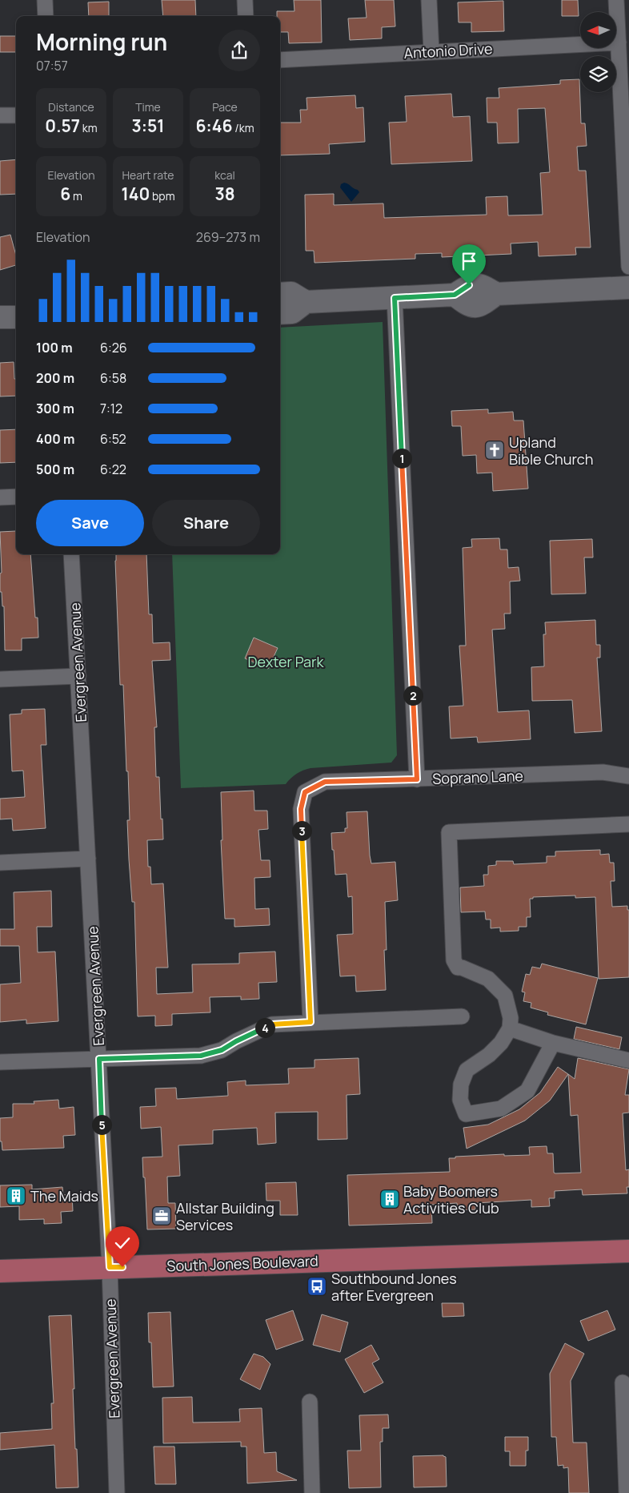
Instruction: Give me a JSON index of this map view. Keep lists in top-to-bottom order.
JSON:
{
  "streets": {
    "main road": ["South Jones Boulevard"],
    "street": ["Antonio Drive", "Evergreen Avenue", "Soprano Lane"]
  },
  "crossings": [
    ["Evergreen Avenue", "South Jones Boulevard"]
  ],
  "parks": ["Dexter Park"],
  "places": {
    "church": ["Upland Bible Church"],
    "building": ["The Maids", "Baby Boomers Activities Club"],
    "office": ["Allstar Building Services"],
    "bus stop": ["Southbound Jones after Evergreen"]
  },
  "north": "left",
  "page": {
    "heading": ["Morning run", "07:57"],
    "stats": [
      ["Distance", "0.57 km"],
      ["Time", "3:51"],
      ["Pace", "6:46 /km"],
      ["Elevation", "6 m"],
      ["Heart rate", "140 bpm"],
      ["kcal", "38"]
    ],
    "chart": ["Elevation", "269–273 m"],
    "list": [
      {
        "name": "100 m",
        "note": "6:26"
      },
      {
        "name": "200 m",
        "note": "6:58"
      },
      {
        "name": "300 m",
        "note": "7:12"
      },
      {
        "name": "400 m",
        "note": "6:52"
      },
      {
        "name": "500 m",
        "note": "6:22"
      }
    ],
    "pins": [
      "1",
      "2",
      "3",
      "4",
      "5"
    ],
    "buttons": ["Save", "Share"]
  }
}
